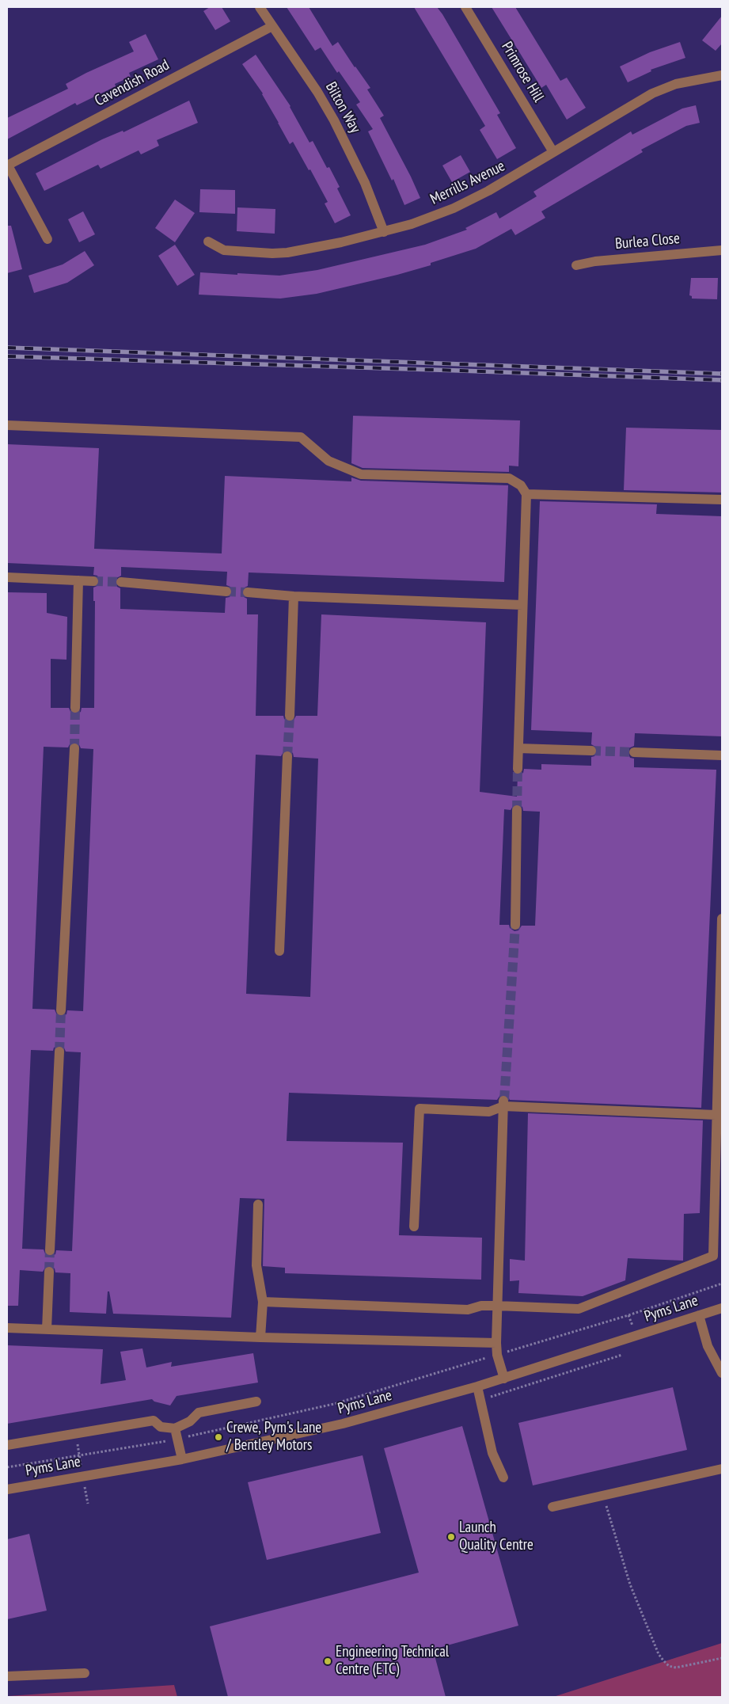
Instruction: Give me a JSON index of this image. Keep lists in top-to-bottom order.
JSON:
{
  "streets": {
    "street": [
      "Primrose Hill",
      "Cavendish Road",
      "Bilton Way",
      "Merrills Avenue",
      "Burlea Close",
      "Pyms Lane"
    ]
  },
  "crossings": [
    ["Primrose Hill", "Merrills Avenue"],
    ["Cavendish Road", "Bilton Way"],
    ["Bilton Way", "Merrills Avenue"]
  ],
  "places": ["Crewe, Pym's Lane / Bentley Motors", "Launch Quality Centre", "Engineering Technical Centre (ETC)"]
}
